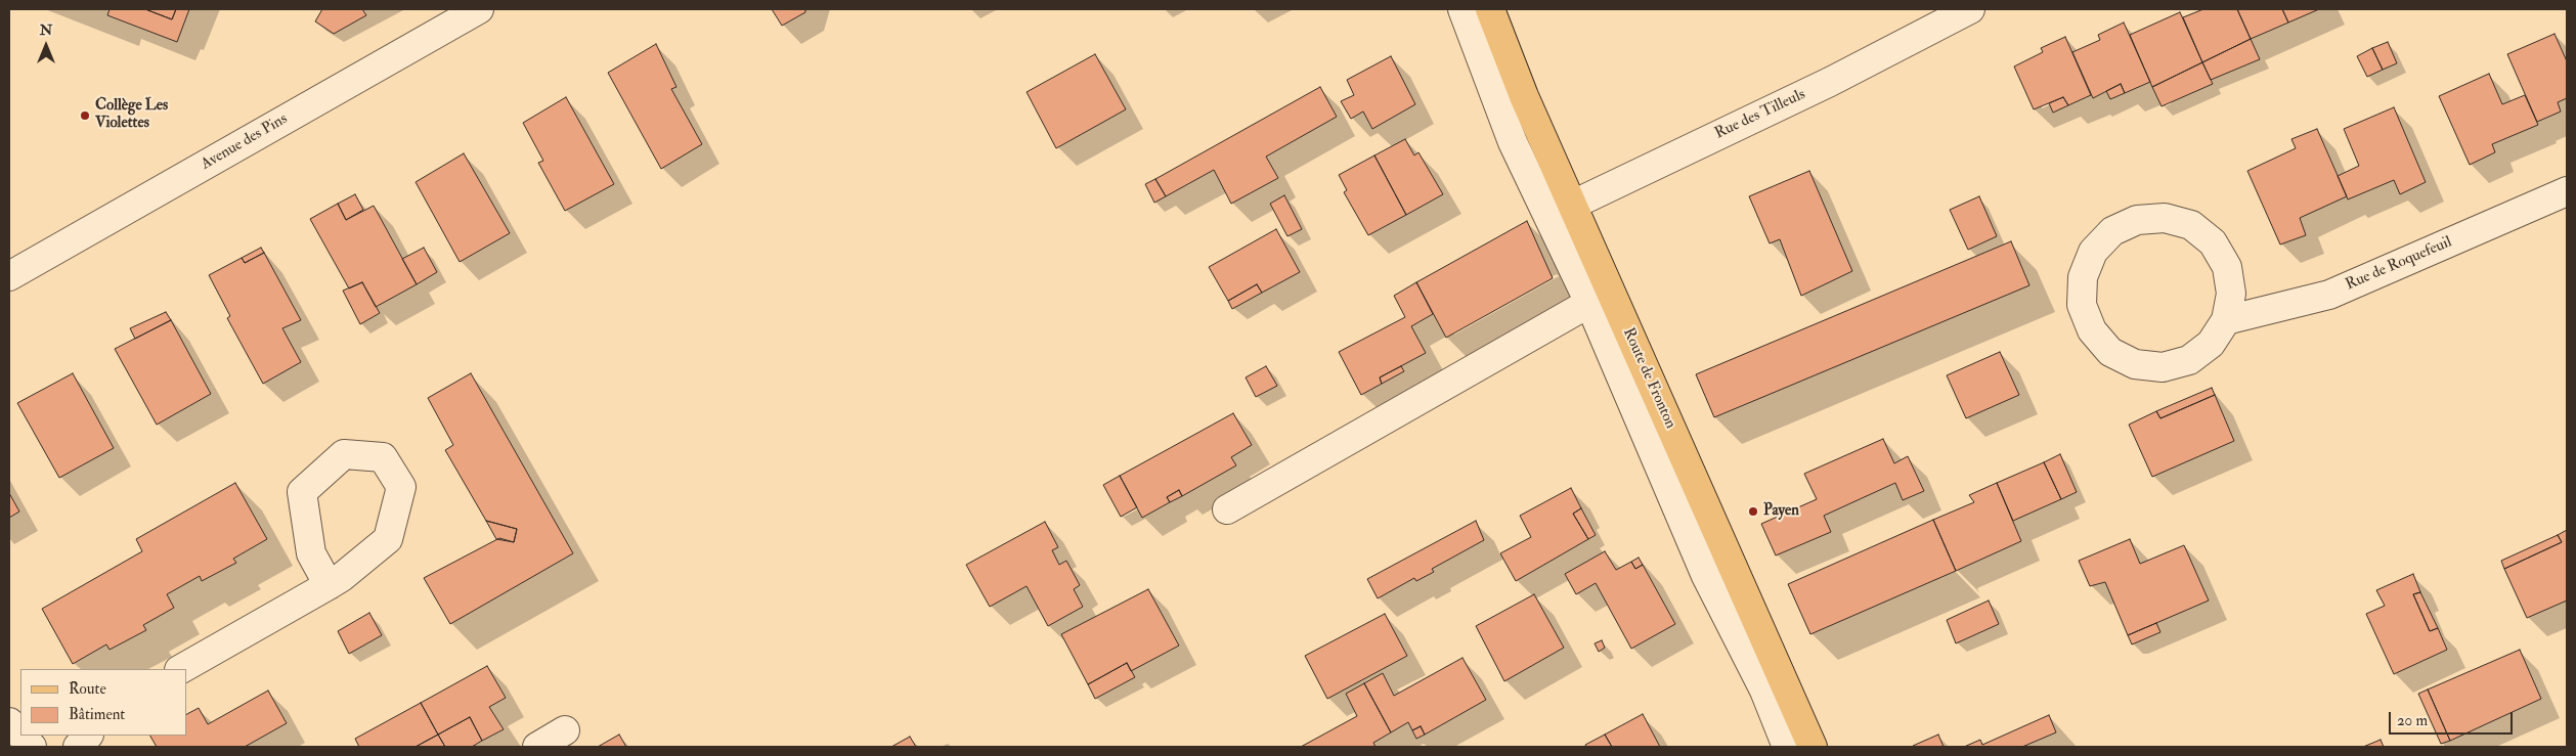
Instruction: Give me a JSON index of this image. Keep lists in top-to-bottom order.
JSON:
{
  "streets": {
    "main road": ["Route de Fronton"],
    "street": ["Rue des Tilleuls", "Avenue des Pins", "Rue de Roquefeuil"]
  },
  "crossings": [
    ["Rue des Tilleuls", "Route de Fronton"]
  ],
  "places": ["Collège Les Violettes", "Payen"],
  "legend": ["Route", "Bâtiment"],
  "scale_bar": "20 m",
  "north": "top"
}
